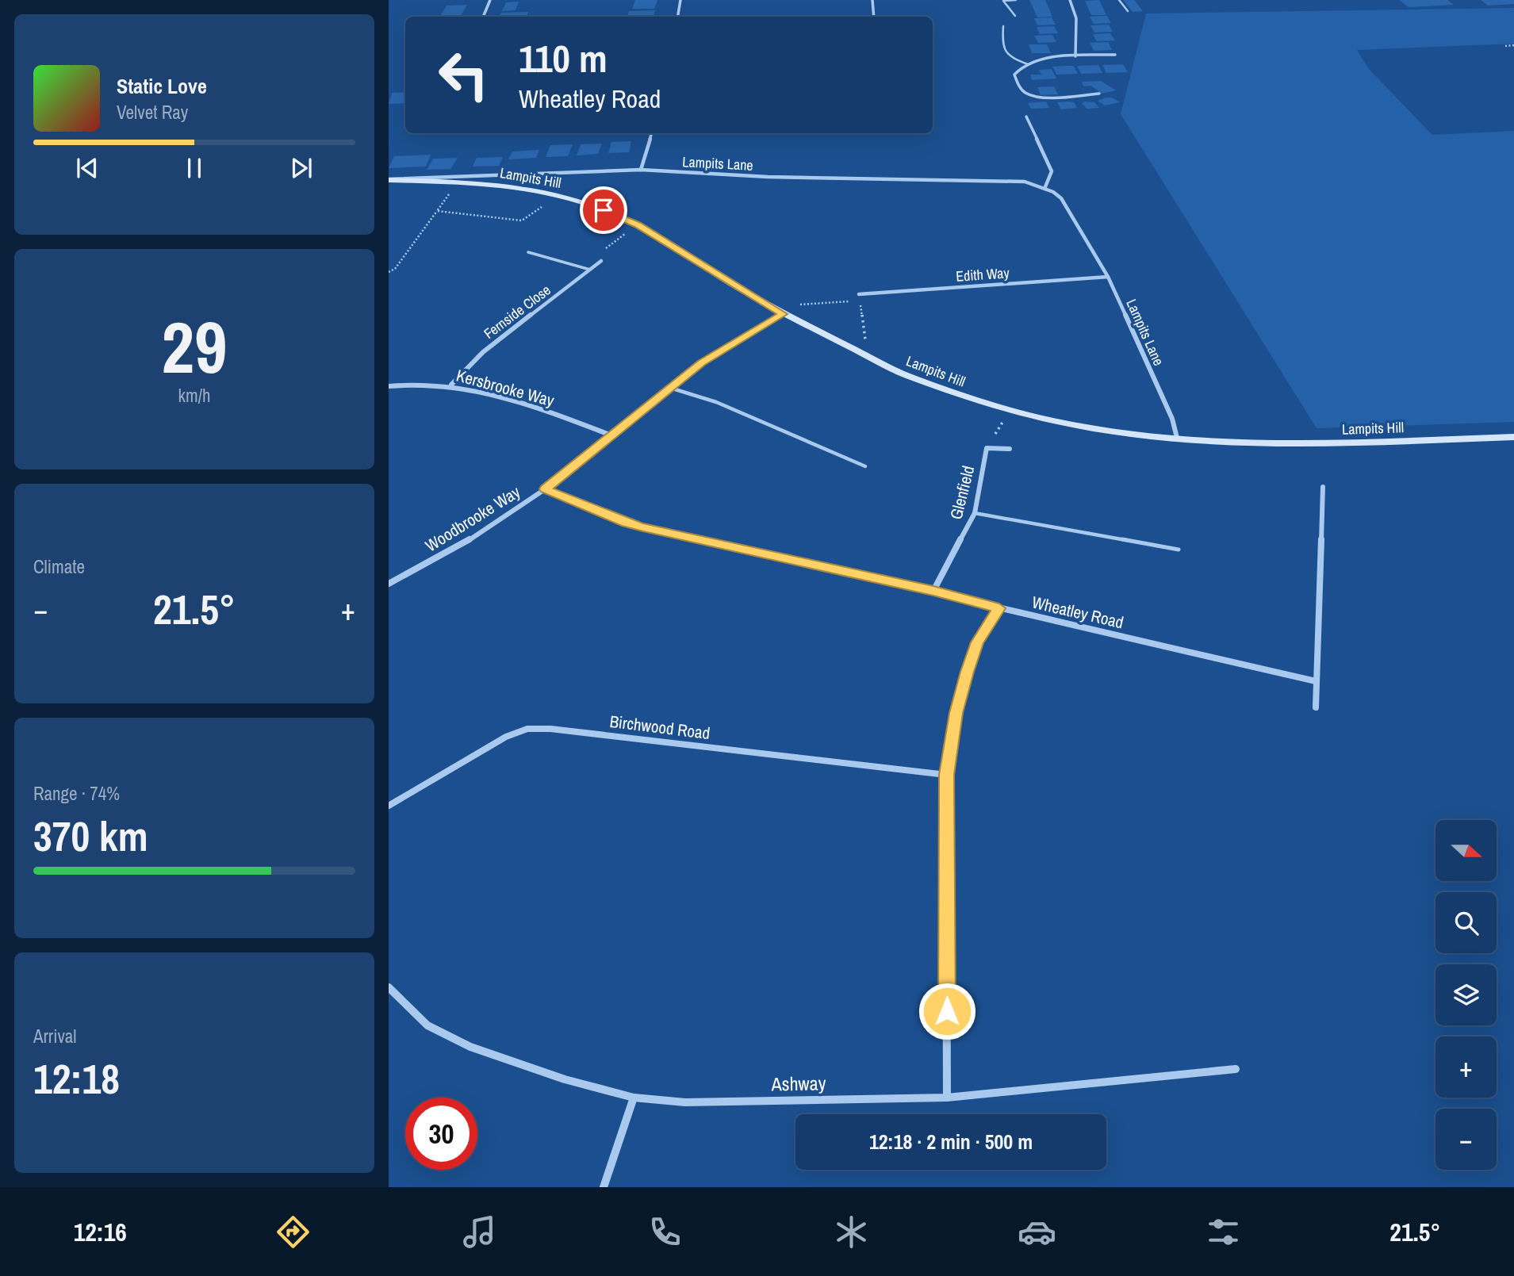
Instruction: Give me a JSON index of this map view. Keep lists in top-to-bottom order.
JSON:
{
  "streets": {
    "main road": ["Lampits Hill"],
    "street": [
      "Lampits Lane",
      "Edith Way",
      "Fernside Close",
      "Kersbrooke Way",
      "Glenfield",
      "Woodbrooke Way",
      "Wheatley Road",
      "Birchwood Road",
      "Ashway"
    ]
  },
  "crossings": [
    ["Lampits Lane", "Lampits Hill"],
    ["Lampits Lane", "Edith Way"],
    ["Lampits Hill", "Woodbrooke Way"],
    ["Fernside Close", "Kersbrooke Way"],
    ["Kersbrooke Way", "Woodbrooke Way"],
    ["Glenfield", "Wheatley Road"],
    ["Woodbrooke Way", "Wheatley Road"]
  ],
  "north": "right",
  "page": {
    "turn": ["110 m", "Wheatley Road"],
    "song": ["Static Love", "Velvet Ray"],
    "tile": [
      ["29", "km/h"],
      "Climate",
      ["Range · 74%", "370 km"],
      ["Arrival", "12:18"]
    ],
    "heat": ["−", "21.5°", "+"],
    "map_buttons": ["+", "−"],
    "limit": "30",
    "trip": "12:18 · 2 min · 500 m",
    "tabs": ["12:16", "21.5°"]
  }
}
